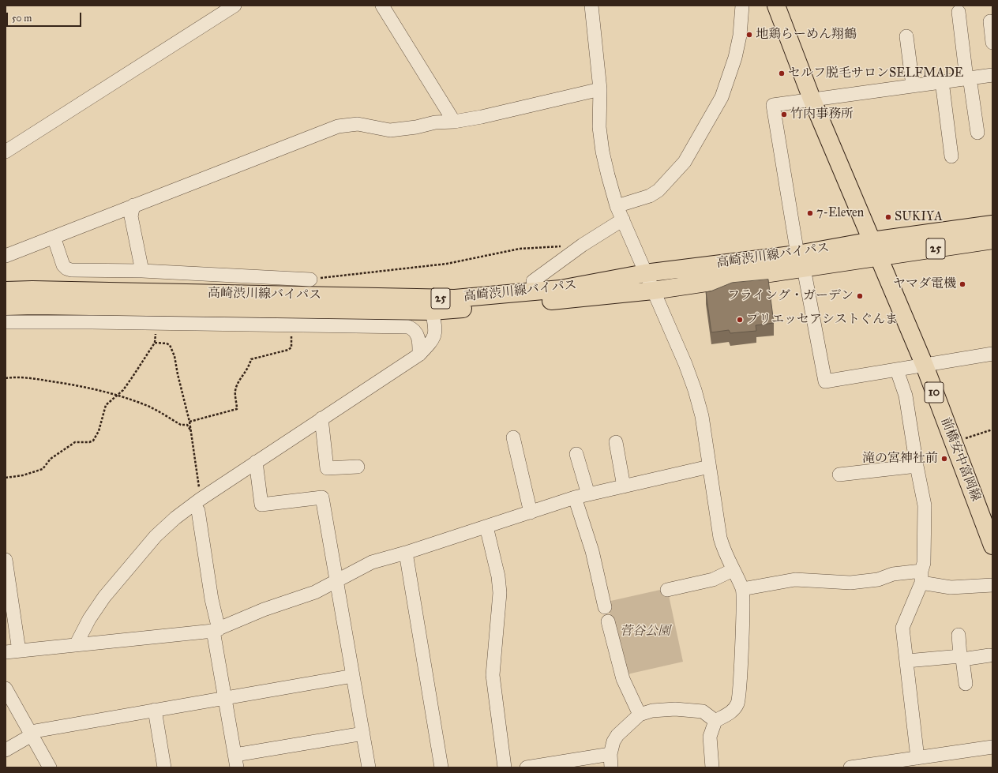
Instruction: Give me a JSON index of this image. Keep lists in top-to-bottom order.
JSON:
{
  "streets": {
    "main road": [
      "25",
      "高崎渋川線バイパス",
      "10",
      "前橋安中富岡線"
    ]
  },
  "crossings": [
    ["高崎渋川線バイパス", "前橋安中富岡線"]
  ],
  "parks": ["菅谷公園"],
  "places": [
    "地鶏らーめん翔鶴",
    "セルフ脱毛サロンSELFMADE",
    "竹内事務所",
    "7-Eleven",
    "SUKIYA",
    "ヤマダ電機",
    "フライング・ガーデン",
    "プリエッセアシストぐんま",
    "滝の宮神社前"
  ],
  "scale_bar": "50 m"
}
